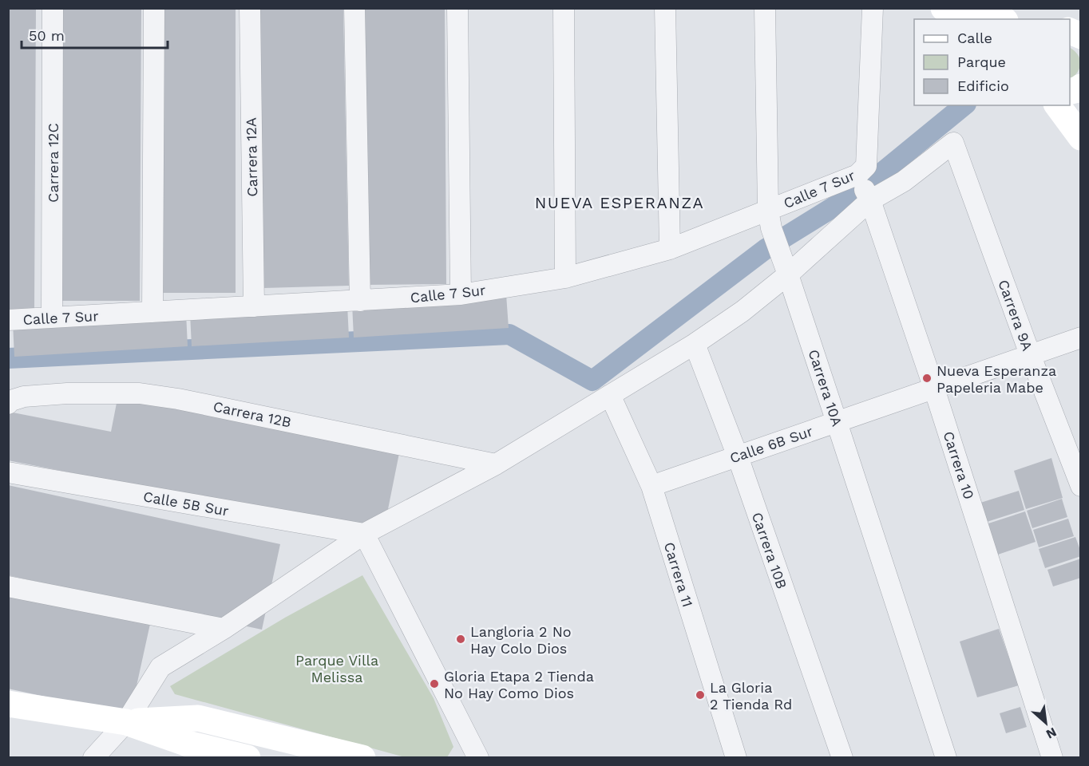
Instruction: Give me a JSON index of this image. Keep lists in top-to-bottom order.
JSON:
{
  "streets": {
    "street": [
      "Carrera 12A",
      "Carrera 12C",
      "Calle 7 Sur",
      "Carrera 9A",
      "Carrera 10A",
      "Carrera 12B",
      "Calle 6B Sur",
      "Carrera 10",
      "Calle 5B Sur",
      "Carrera 10B",
      "Carrera 11"
    ]
  },
  "crossings": [
    ["Carrera 12A", "Calle 7 Sur"],
    ["Carrera 12C", "Calle 7 Sur"],
    ["Calle 7 Sur", "Carrera 9A"],
    ["Calle 7 Sur", "Carrera 10A"],
    ["Calle 7 Sur", "Carrera 12B"],
    ["Calle 7 Sur", "Carrera 10"],
    ["Calle 7 Sur", "Calle 5B Sur"],
    ["Calle 7 Sur", "Carrera 10B"],
    ["Calle 7 Sur", "Carrera 11"],
    ["Carrera 9A", "Calle 6B Sur"],
    ["Carrera 10A", "Calle 6B Sur"],
    ["Calle 6B Sur", "Carrera 10"],
    ["Calle 6B Sur", "Carrera 10B"],
    ["Calle 6B Sur", "Carrera 11"]
  ],
  "districts": ["NUEVA ESPERANZA"],
  "parks": ["Parque Villa Melissa"],
  "places": [
    "Nueva Esperanza Papeleria Mabe",
    "Langloria 2 No Hay Colo Dios",
    "Gloria Etapa 2 Tienda No Hay Como Dios",
    "La Gloria 2 Tienda Rd"
  ],
  "legend": ["Calle", "Parque", "Edificio"],
  "scale_bar": "50 m",
  "north": "bottom right"
}
